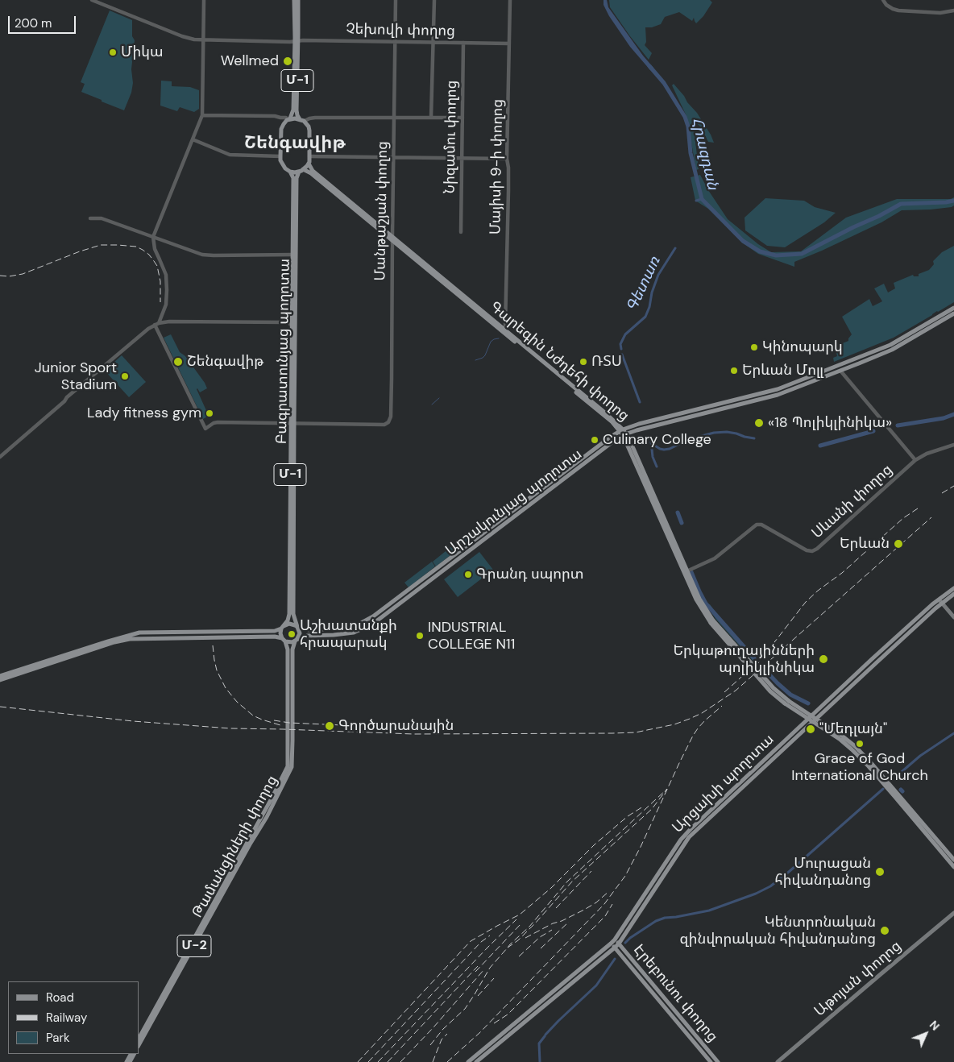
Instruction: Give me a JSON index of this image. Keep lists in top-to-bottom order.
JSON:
{
  "streets": {
    "main road": [
      "Մ-1",
      "Բագրատունյաց պողոտա",
      "Գարեգին Նժդեհի փողոց",
      "Արշակունյաց պողոտա",
      "Արցախի պողոտա",
      "Թամանցիների փողոց",
      "Մ-2",
      "Աթոյան փողոց",
      "Էրեբունու փողոց"
    ],
    "street": [
      "Չեխովի փողոց",
      "Նիզամու փողոց",
      "Մայիսի 9-ի փողոց",
      "Մանթաշյան փողոց",
      "Սևանի փողոց"
    ]
  },
  "crossings": [
    ["Չեխովի փողոց", "Մ-1"],
    ["Չեխովի փողոց", "Նիզամու փողոց"],
    ["Չեխովի փողոց", "Մայիսի 9-ի փողոց"],
    ["Չեխովի փողոց", "Մանթաշյան փողոց"],
    ["Մայիսի 9-ի փողոց", "Գարեգին Նժդեհի փողոց"],
    ["Մանթաշյան փողոց", "Բագրատունյաց պողոտա"],
    ["Մանթաշյան փողոց", "Գարեգին Նժդեհի փողոց"],
    ["Բագրատունյաց պողոտա", "Գարեգին Նժդեհի փողոց"],
    ["Բագրատունյաց պողոտա", "Արշակունյաց պողոտա"],
    ["Բագրատունյաց պողոտա", "Թամանցիների փողոց"],
    ["Գարեգին Նժդեհի փողոց", "Սևանի փողոց"],
    ["Գարեգին Նժդեհի փողոց", "Արշակունյաց պողոտա"],
    ["Գարեգին Նժդեհի փողոց", "Արցախի պողոտա"],
    ["Արշակունյաց պողոտա", "Թամանցիների փողոց"],
    ["Արցախի պողոտա", "Էրեբունու փողոց"]
  ],
  "districts": ["Շենգավիթ"],
  "water": ["Հրազդան", "Գետառ"],
  "places": [
    "Միկա",
    "Wellmed",
    "Կինոպարկ",
    "Շենգավիթ",
    "ՌՏՍ",
    "Երևան Մոլլ",
    "Junior Sport Stadium",
    "Lady fitness gym",
    "«18 Պոլիկլինիկա»",
    "Culinary College",
    "Երևան",
    "Գրանդ սպորտ",
    "Աշխատանքի հրապարակ",
    "INDUSTRIAL COLLEGE N11",
    "Երկաթուղայինների պոլիկլինիկա",
    "Գործարանային",
    "\"Մեդլայն\"",
    "Grace of God International Church",
    "Մուրացան հիվանդանոց",
    "Կենտրոնական զինվորական հիվանդանոց"
  ],
  "legend": ["Road", "Railway", "Park"],
  "scale_bar": "200 m",
  "north": "top right"
}
